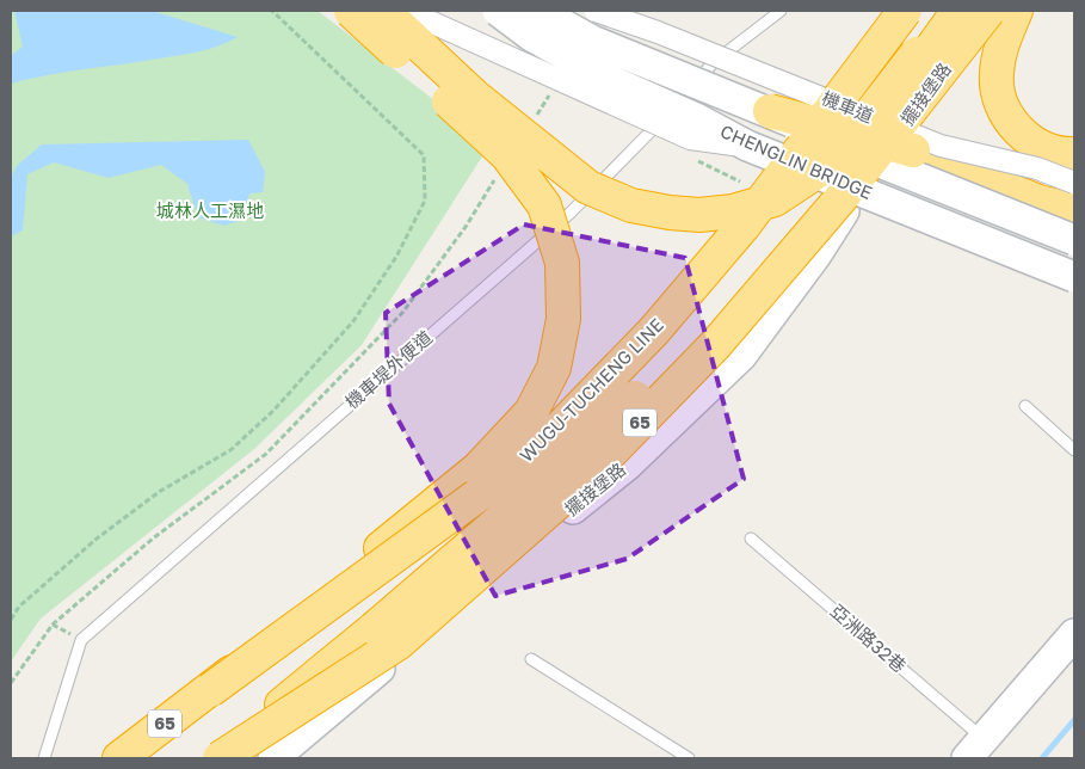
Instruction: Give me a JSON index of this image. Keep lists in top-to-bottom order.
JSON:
{
  "streets": {
    "highway": ["WUGU-TUCHENG LINE", "65"],
    "street": ["擺接堡路", "機車道", "CHENGLIN BRIDGE"],
    "lane": ["機車堤外便道", "亞洲路32巷"]
  },
  "parks": ["城林人工濕地"]
}
